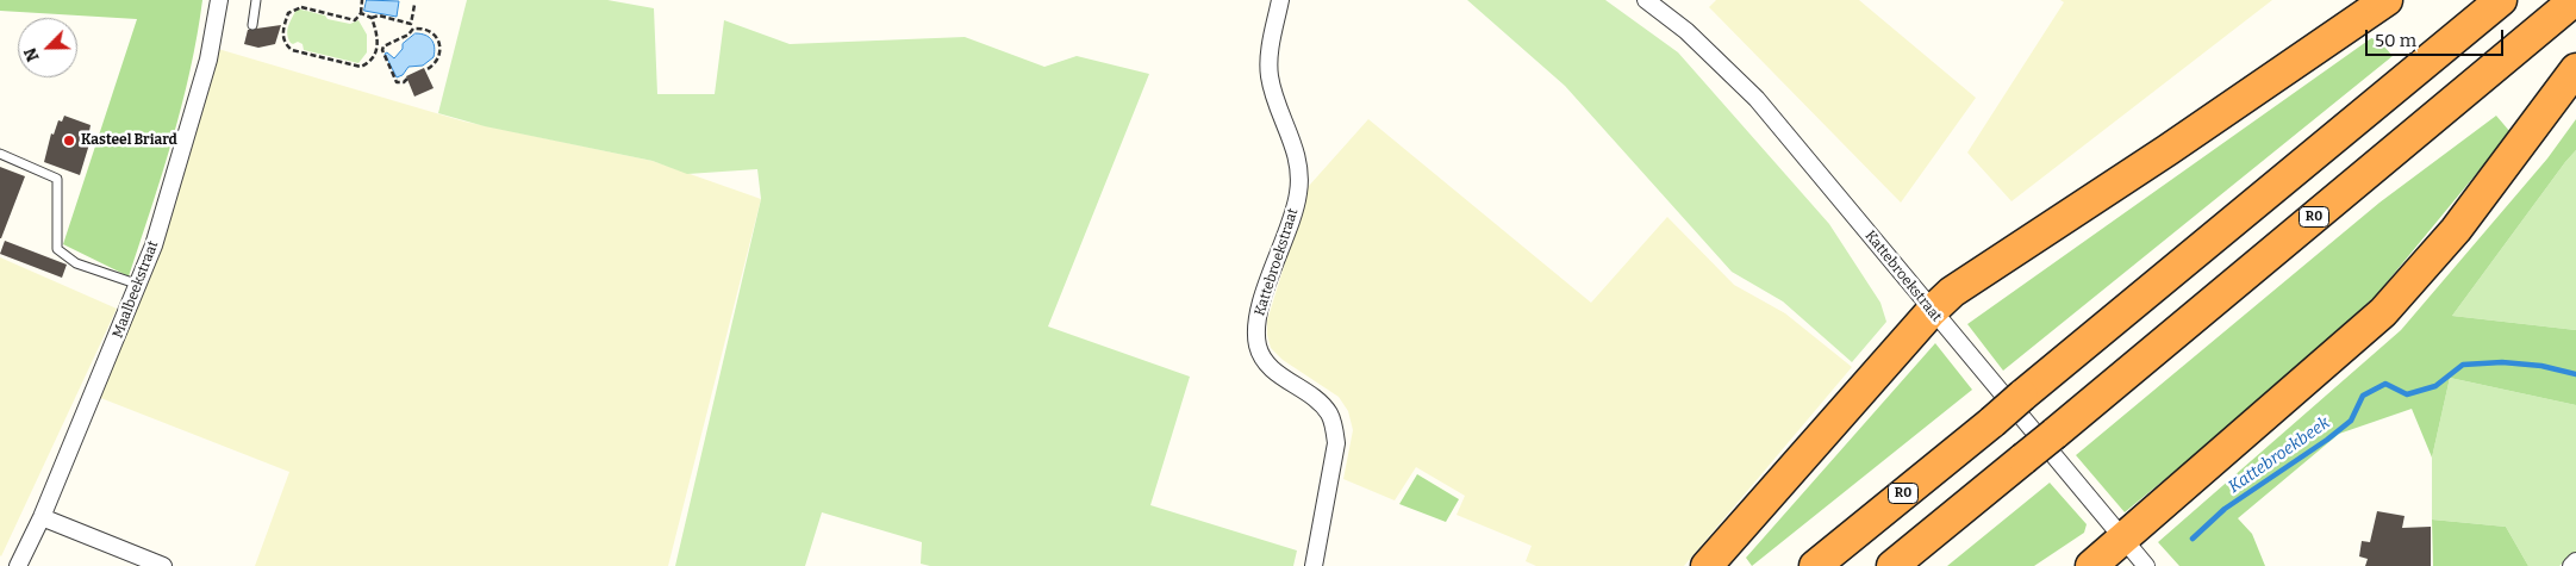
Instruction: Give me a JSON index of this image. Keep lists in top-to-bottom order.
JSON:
{
  "streets": {
    "highway": ["R0"],
    "street": ["Kattebroekstraat", "Maalbeekstraat"]
  },
  "water": ["Kattebroekbeek"],
  "places": ["Kasteel Briard"],
  "scale_bar": "50 m",
  "north": "bottom left"
}
